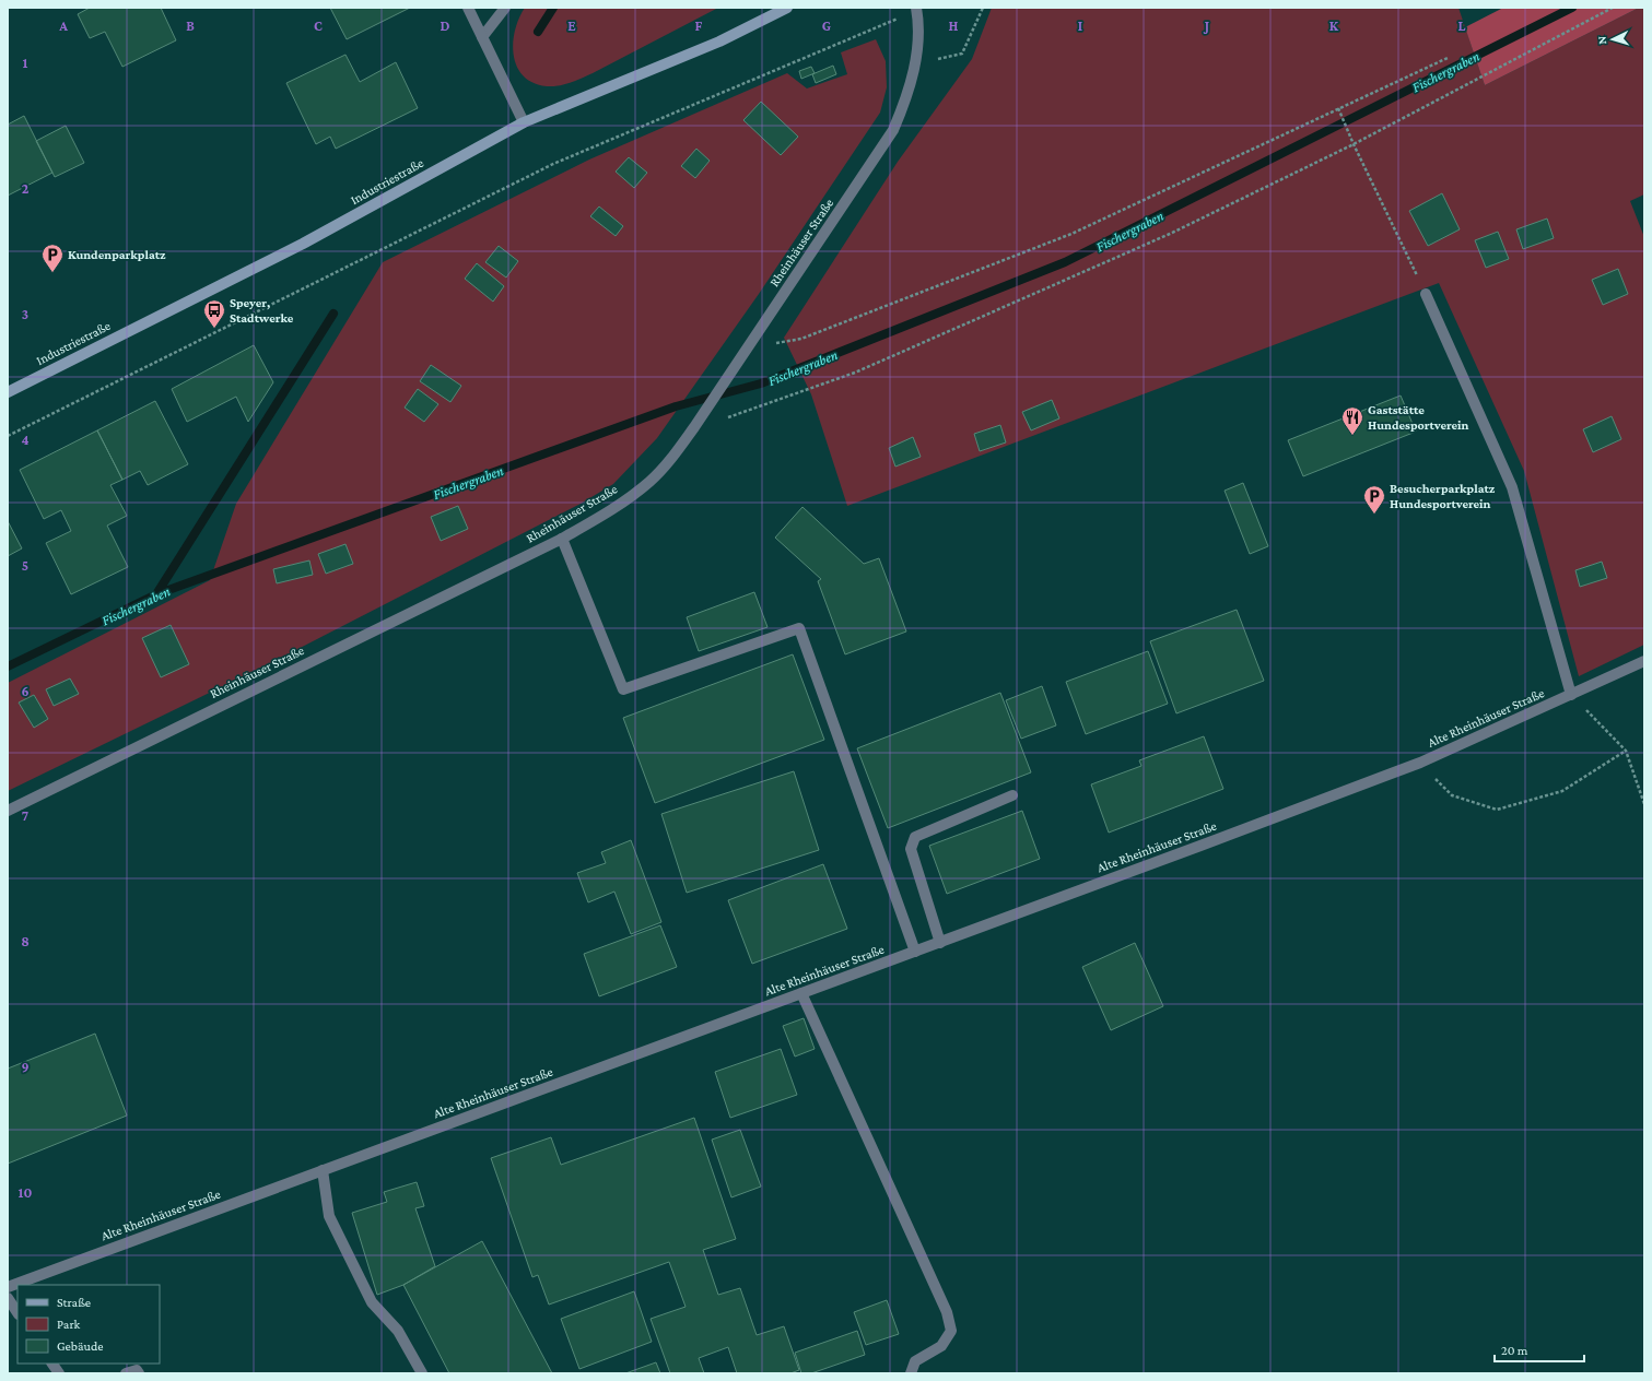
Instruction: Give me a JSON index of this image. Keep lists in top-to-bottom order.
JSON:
{
  "streets": {
    "street": ["Industriestraße", "Rheinhäuser Straße", "Alte Rheinhäuser Straße"]
  },
  "water": ["Fischergraben"],
  "places": {
    "parking": ["Kundenparkplatz", "Besucherparkplatz Hundesportverein"],
    "bus stop": ["Speyer, Stadtwerke"],
    "restaurant": ["Gaststätte Hundesportverein"]
  },
  "legend": ["Straße", "Park", "Gebäude"],
  "scale_bar": "20 m",
  "north": "left",
  "grid": {
    "columns": [
      "A",
      "B",
      "C",
      "D",
      "E",
      "F",
      "G",
      "H",
      "I",
      "J",
      "K",
      "L"
    ],
    "rows": [
      "1",
      "2",
      "3",
      "4",
      "5",
      "6",
      "7",
      "8",
      "9",
      "10"
    ]
  }
}
